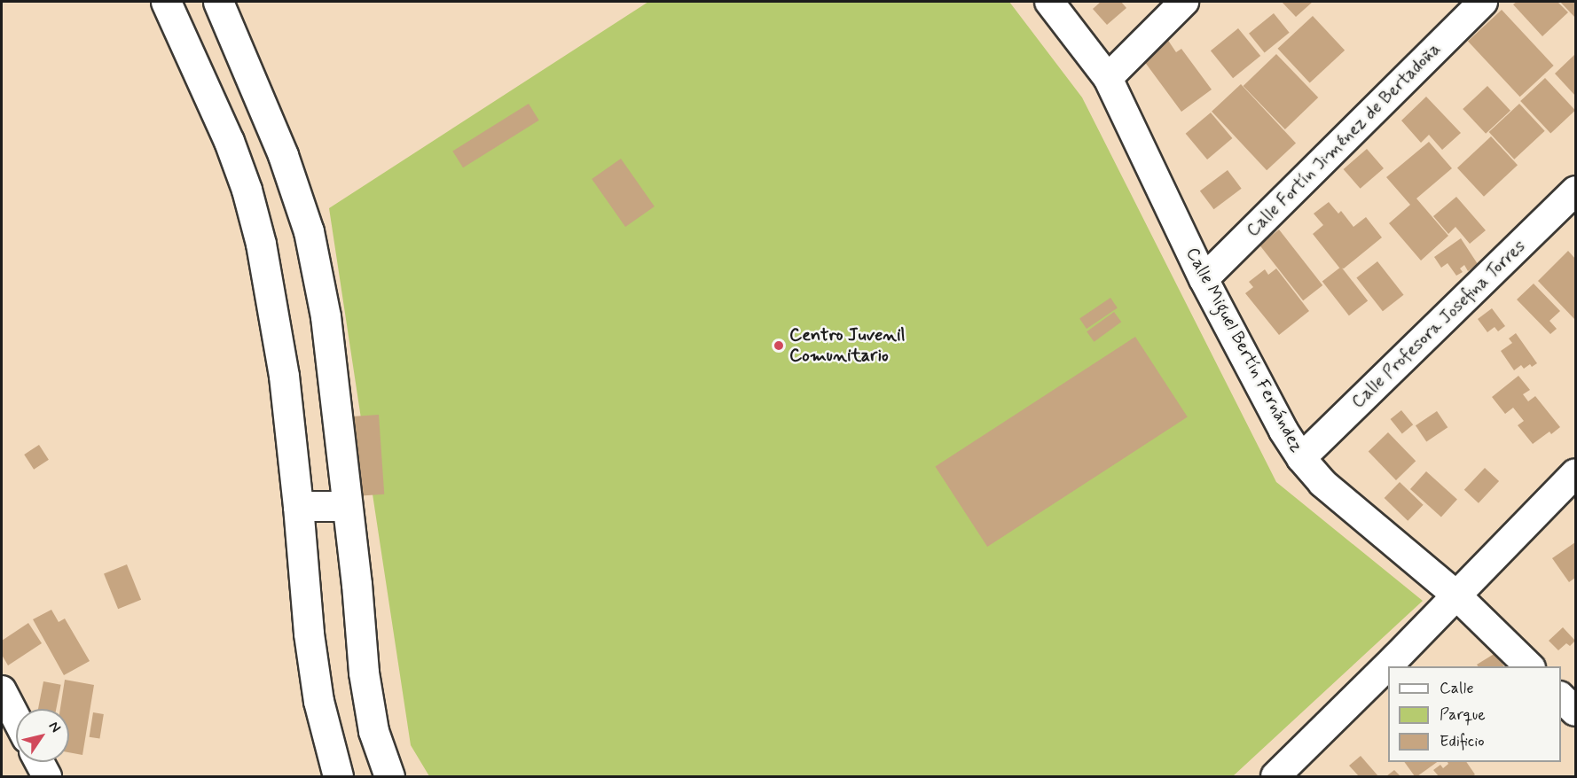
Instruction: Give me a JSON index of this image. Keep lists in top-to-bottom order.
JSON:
{
  "streets": {
    "street": ["Calle Fortín Jiménez de Bertadoña", "Calle Profesora Josefina Torres", "Calle Miguel Bertín Fernández"]
  },
  "crossings": [
    ["Calle Fortín Jiménez de Bertadoña", "Calle Miguel Bertín Fernández"],
    ["Calle Profesora Josefina Torres", "Calle Miguel Bertín Fernández"]
  ],
  "places": ["Centro Juvenil Comunitario"],
  "legend": ["Calle", "Parque", "Edificio"],
  "north": "top right"
}
